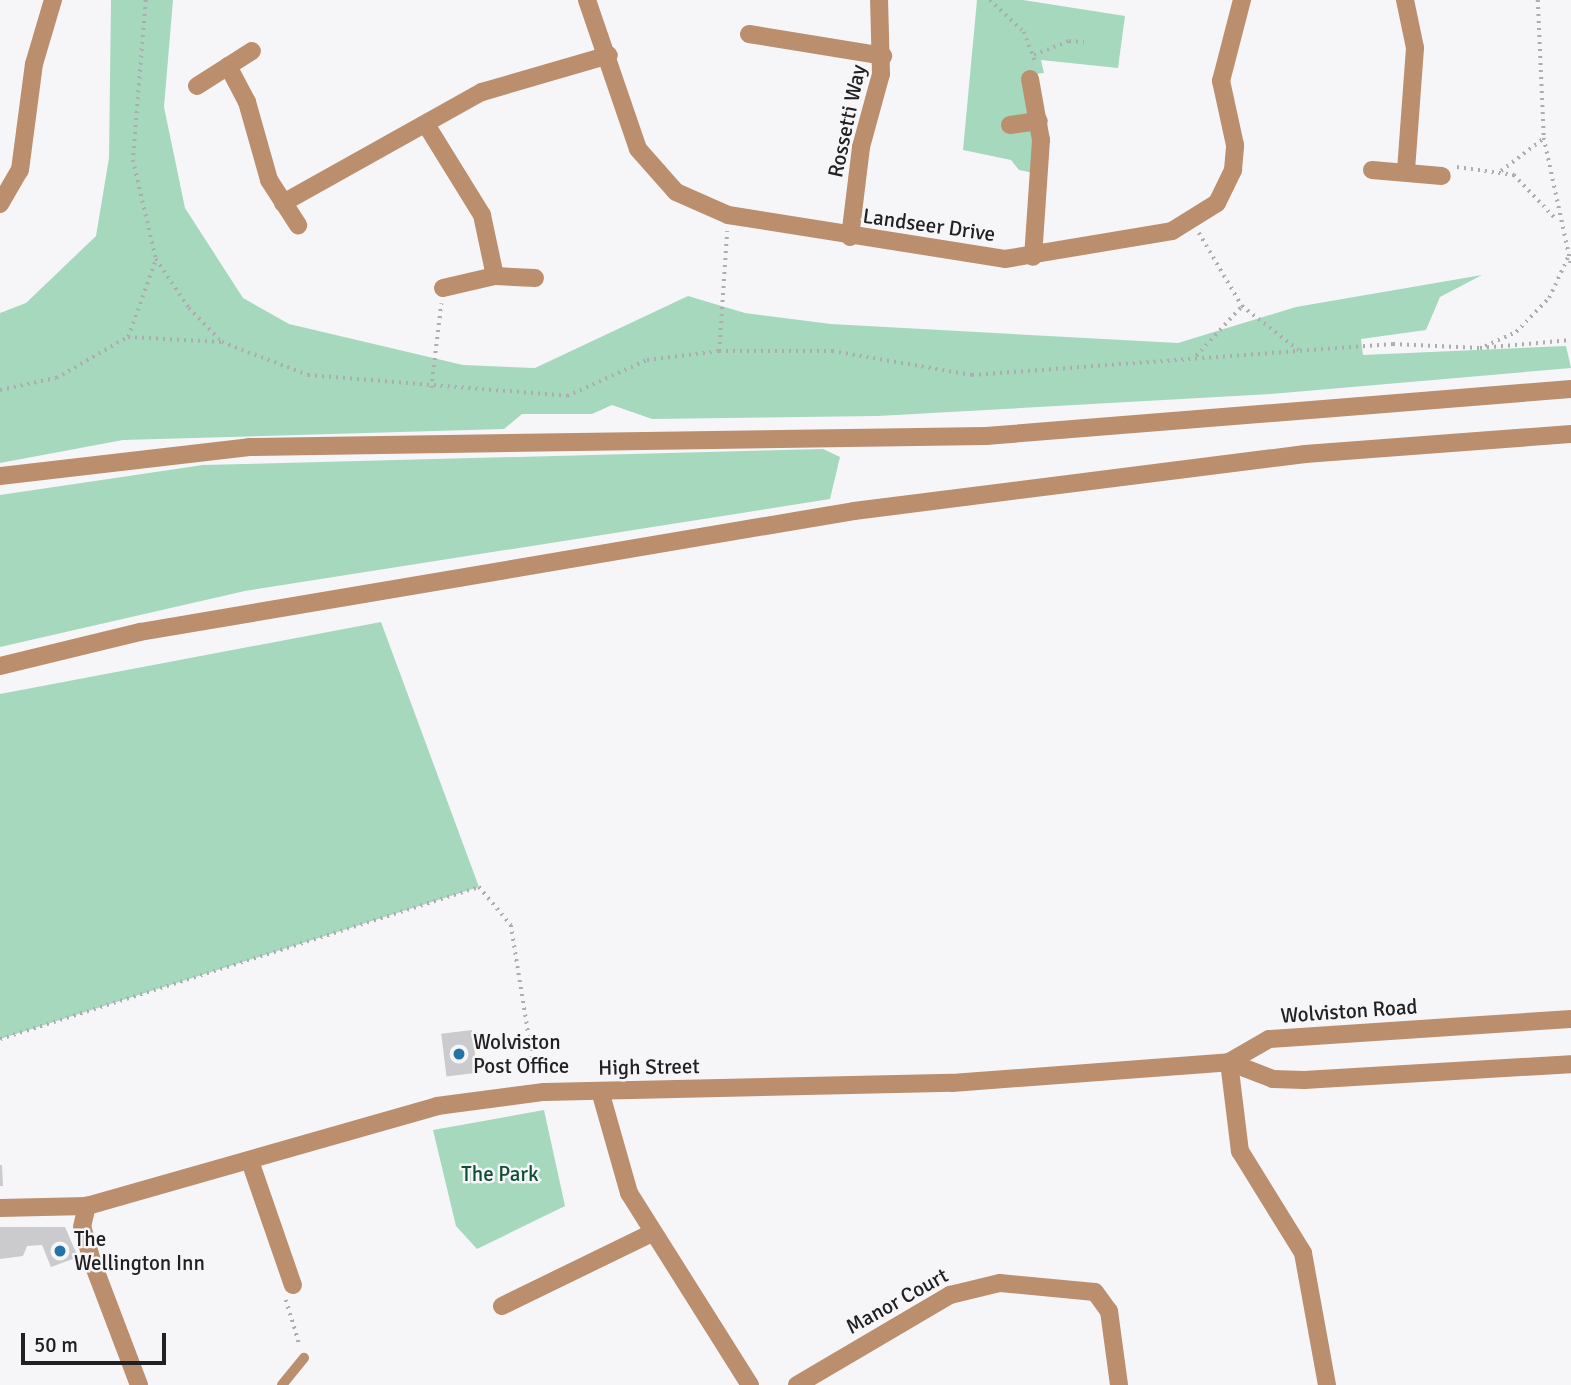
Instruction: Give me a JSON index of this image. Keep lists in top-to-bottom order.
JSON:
{
  "streets": {
    "street": [
      "Rossetti Way",
      "Landseer Drive",
      "Wolviston Road",
      "High Street",
      "Manor Court"
    ]
  },
  "crossings": [
    ["Rossetti Way", "Landseer Drive"],
    ["Wolviston Road", "High Street"]
  ],
  "parks": ["The Park"],
  "places": ["Wolviston Post Office", "The Wellington Inn"],
  "scale_bar": "50 m"
}
